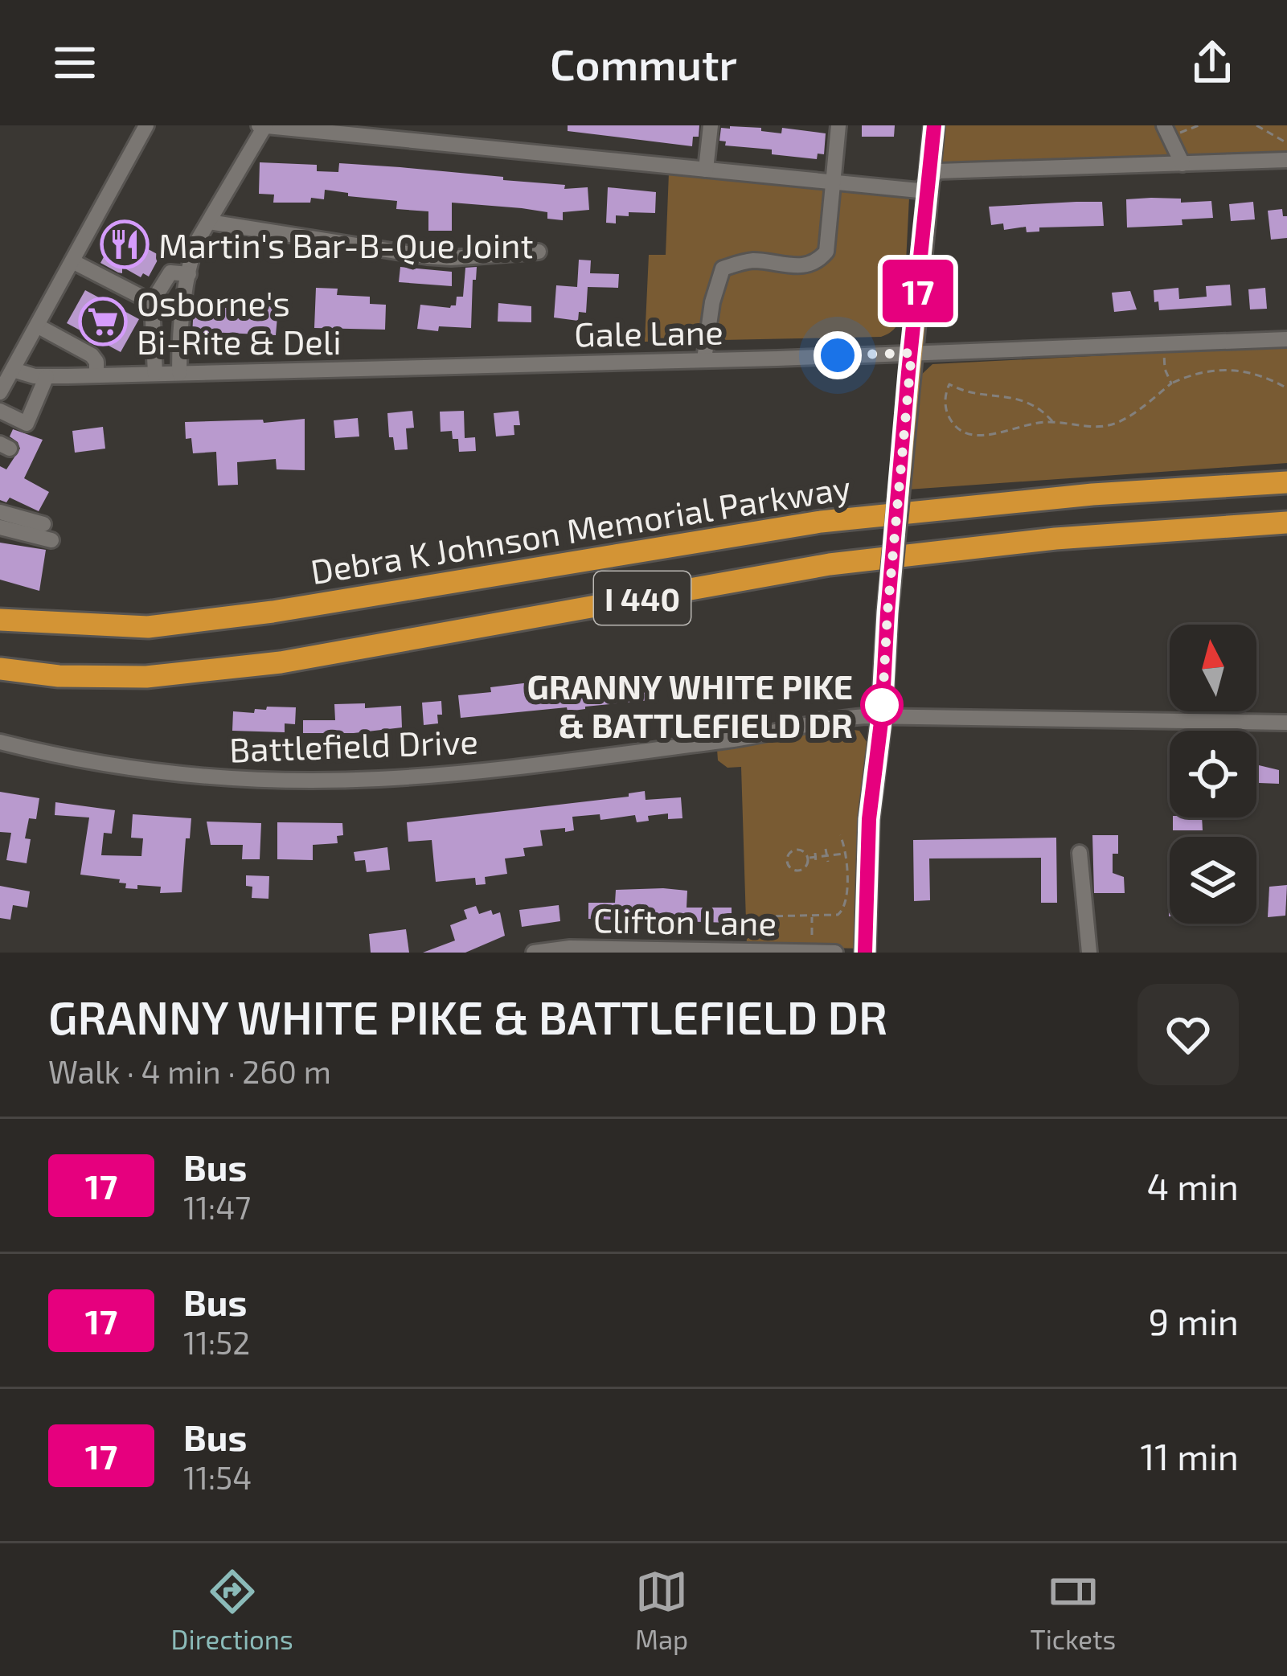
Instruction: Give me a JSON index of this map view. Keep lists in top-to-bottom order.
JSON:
{
  "streets": {
    "highway": ["Debra K Johnson Memorial Parkway", "I 440"],
    "street": ["Gale Lane", "Battlefield Drive", "Clifton Lane"]
  },
  "places": {
    "restaurant": ["Martin's Bar-B-Que Joint"],
    "supermarket": ["Osborne's Bi-Rite & Deli"],
    "other": ["GRANNY WHITE PIKE & BATTLEFIELD DR"]
  },
  "lines": ["bus line 17"],
  "north": "top",
  "page": {
    "header": "Commutr",
    "on_map": "17",
    "heading": ["GRANNY WHITE PIKE & BATTLEFIELD DR", "Walk · 4 min · 260 m"],
    "list": [
      {
        "mark": "17",
        "name": "Bus",
        "note": "11:47",
        "value": "4 min"
      },
      {
        "mark": "17",
        "name": "Bus",
        "note": "11:52",
        "value": "9 min"
      },
      {
        "mark": "17",
        "name": "Bus",
        "note": "11:54",
        "value": "11 min"
      }
    ],
    "tabs": ["Directions", "Map", "Tickets"]
  }
}
